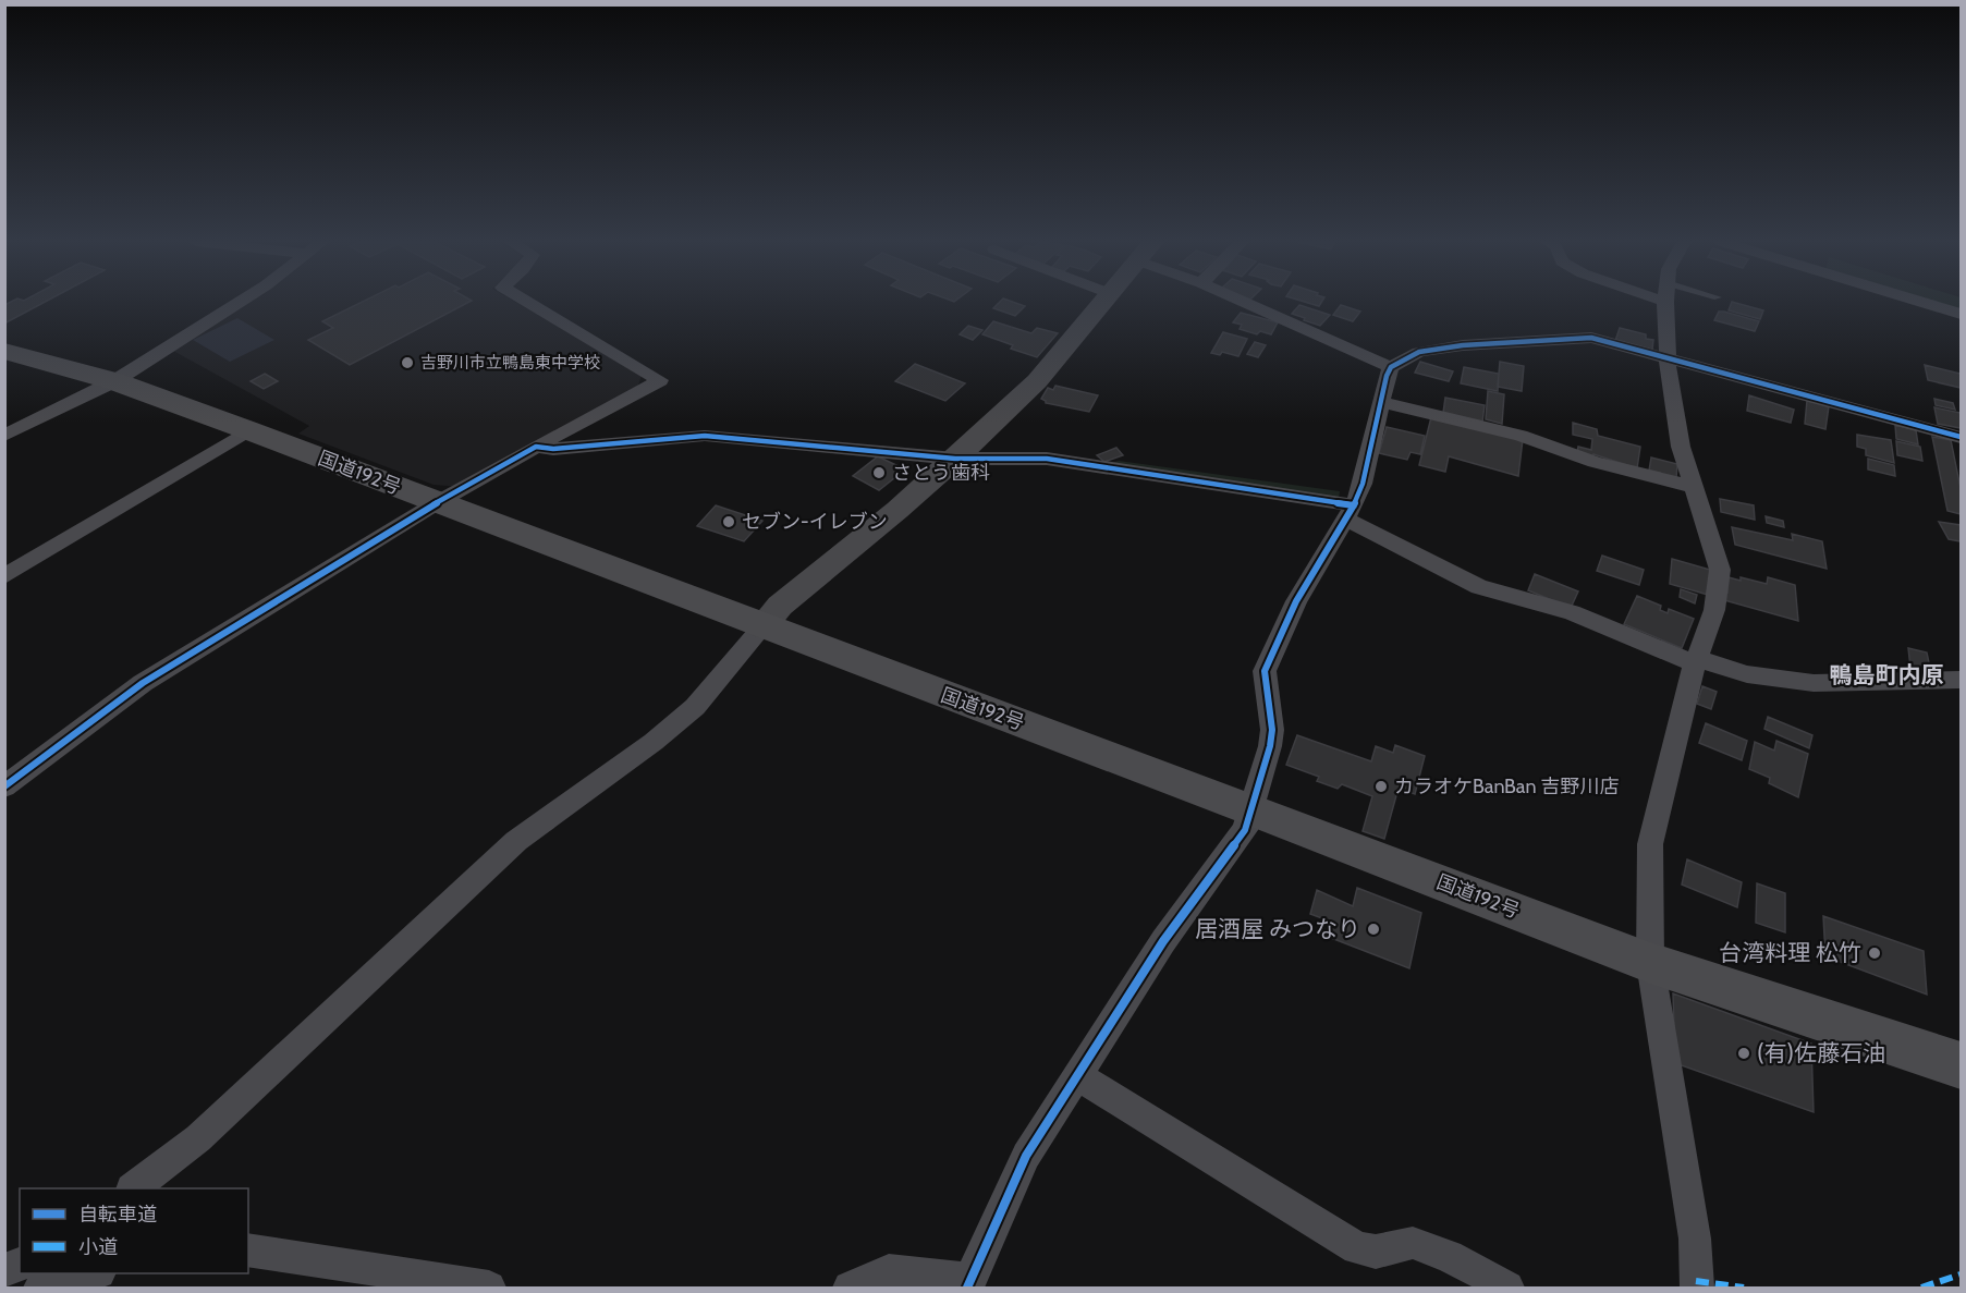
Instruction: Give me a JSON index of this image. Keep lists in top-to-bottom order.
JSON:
{
  "streets": {
    "highway": ["国道192号"]
  },
  "districts": ["鴨島町内原"],
  "places": [
    "吉野川市立鴨島東中学校",
    "さとう歯科",
    "セブン-イレブン",
    "カラオケBanBan 吉野川店",
    "居酒屋 みつなり",
    "台湾料理 松竹",
    "(有)佐藤石油"
  ],
  "legend": ["自転車道", "小道"]
}
